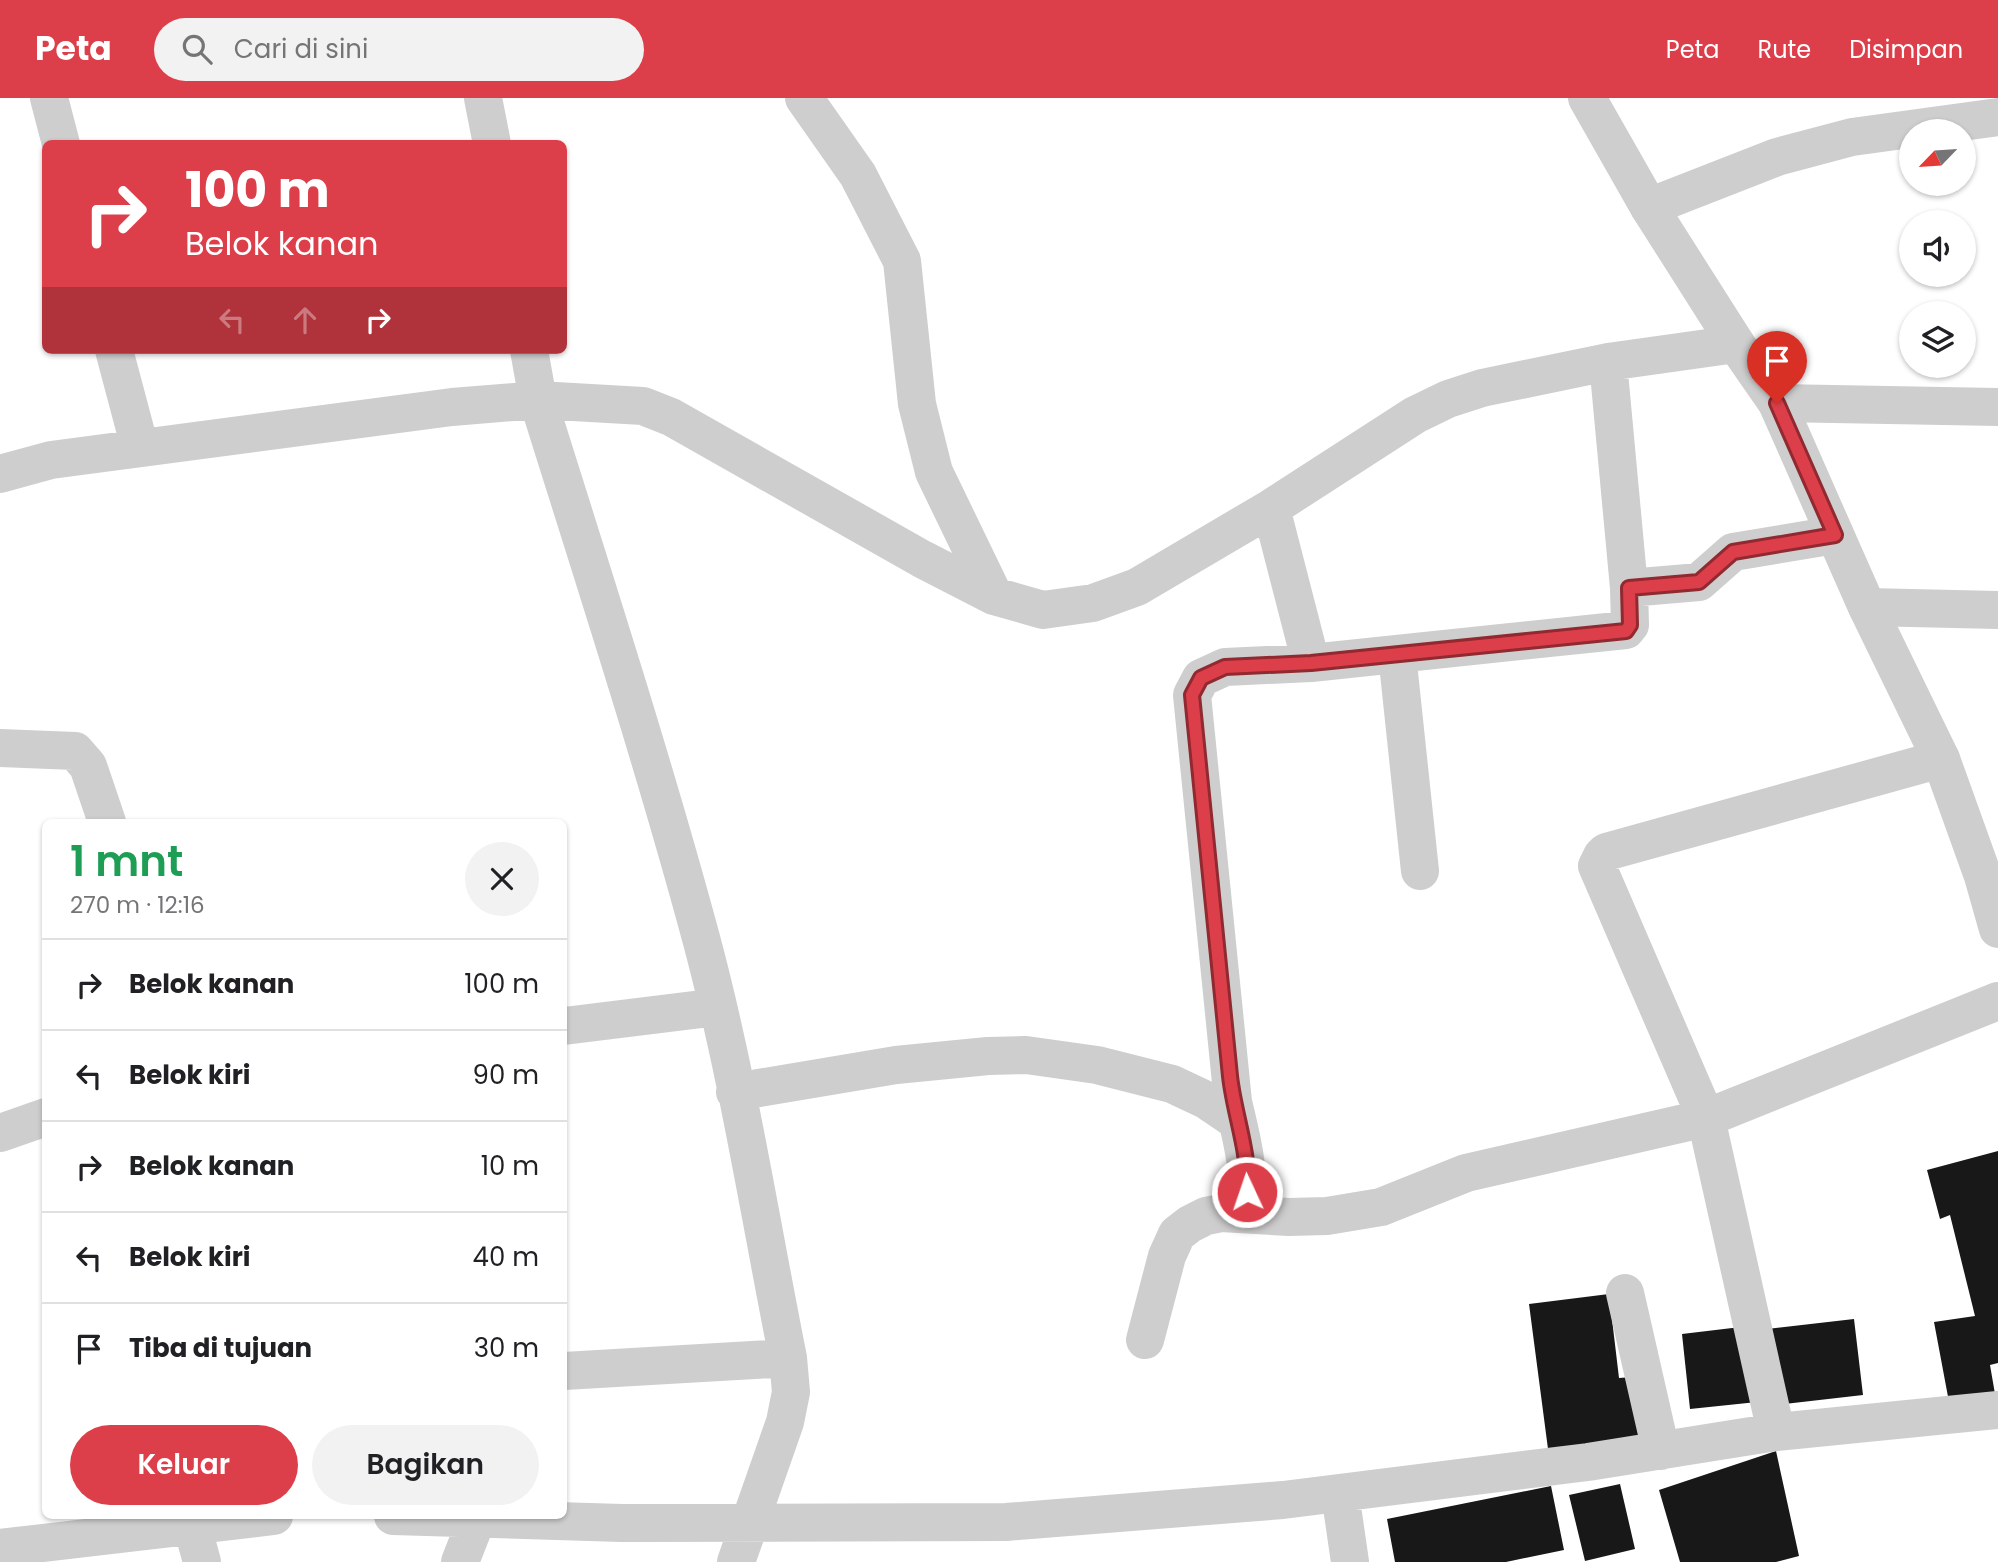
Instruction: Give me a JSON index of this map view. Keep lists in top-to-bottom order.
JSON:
{
  "north": "bottom left",
  "page": {
    "header": "Peta",
    "search": "Cari di sini",
    "nav": ["Peta", "Rute", "Disimpan"],
    "turn": ["100 m", "Belok kanan"],
    "heading": ["1 mnt", "270 m · 12:16"],
    "list": [
      {
        "name": "Belok kanan",
        "value": "100 m"
      },
      {
        "name": "Belok kiri",
        "value": "90 m"
      },
      {
        "name": "Belok kanan",
        "value": "10 m"
      },
      {
        "name": "Belok kiri",
        "value": "40 m"
      },
      {
        "name": "Tiba di tujuan",
        "value": "30 m"
      }
    ],
    "buttons": ["Keluar", "Bagikan"]
  }
}
